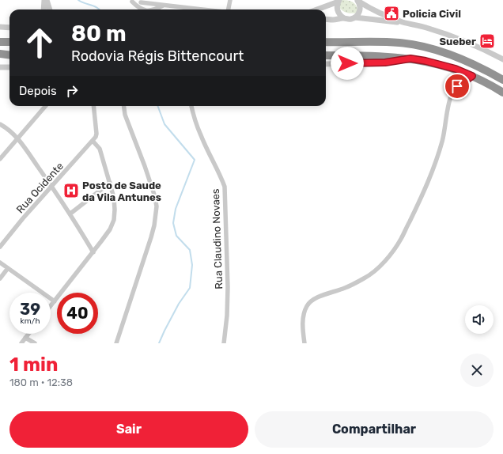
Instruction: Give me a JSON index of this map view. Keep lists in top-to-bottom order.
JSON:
{
  "streets": {
    "street": ["Rua Ocidente", "Rua Claudino Novaes"]
  },
  "places": {
    "public building": ["Policia Civil"],
    "hotel": ["Sueber"],
    "hospital": ["Posto de Saude da Vila Antunes"]
  },
  "page": {
    "turn": ["80 m", "Rodovia Régis Bittencourt"],
    "then": "Depois",
    "speed": "39 km/h",
    "limit": "40",
    "heading": ["1 min", "180 m · 12:38"],
    "buttons": ["Sair", "Compartilhar"]
  }
}
